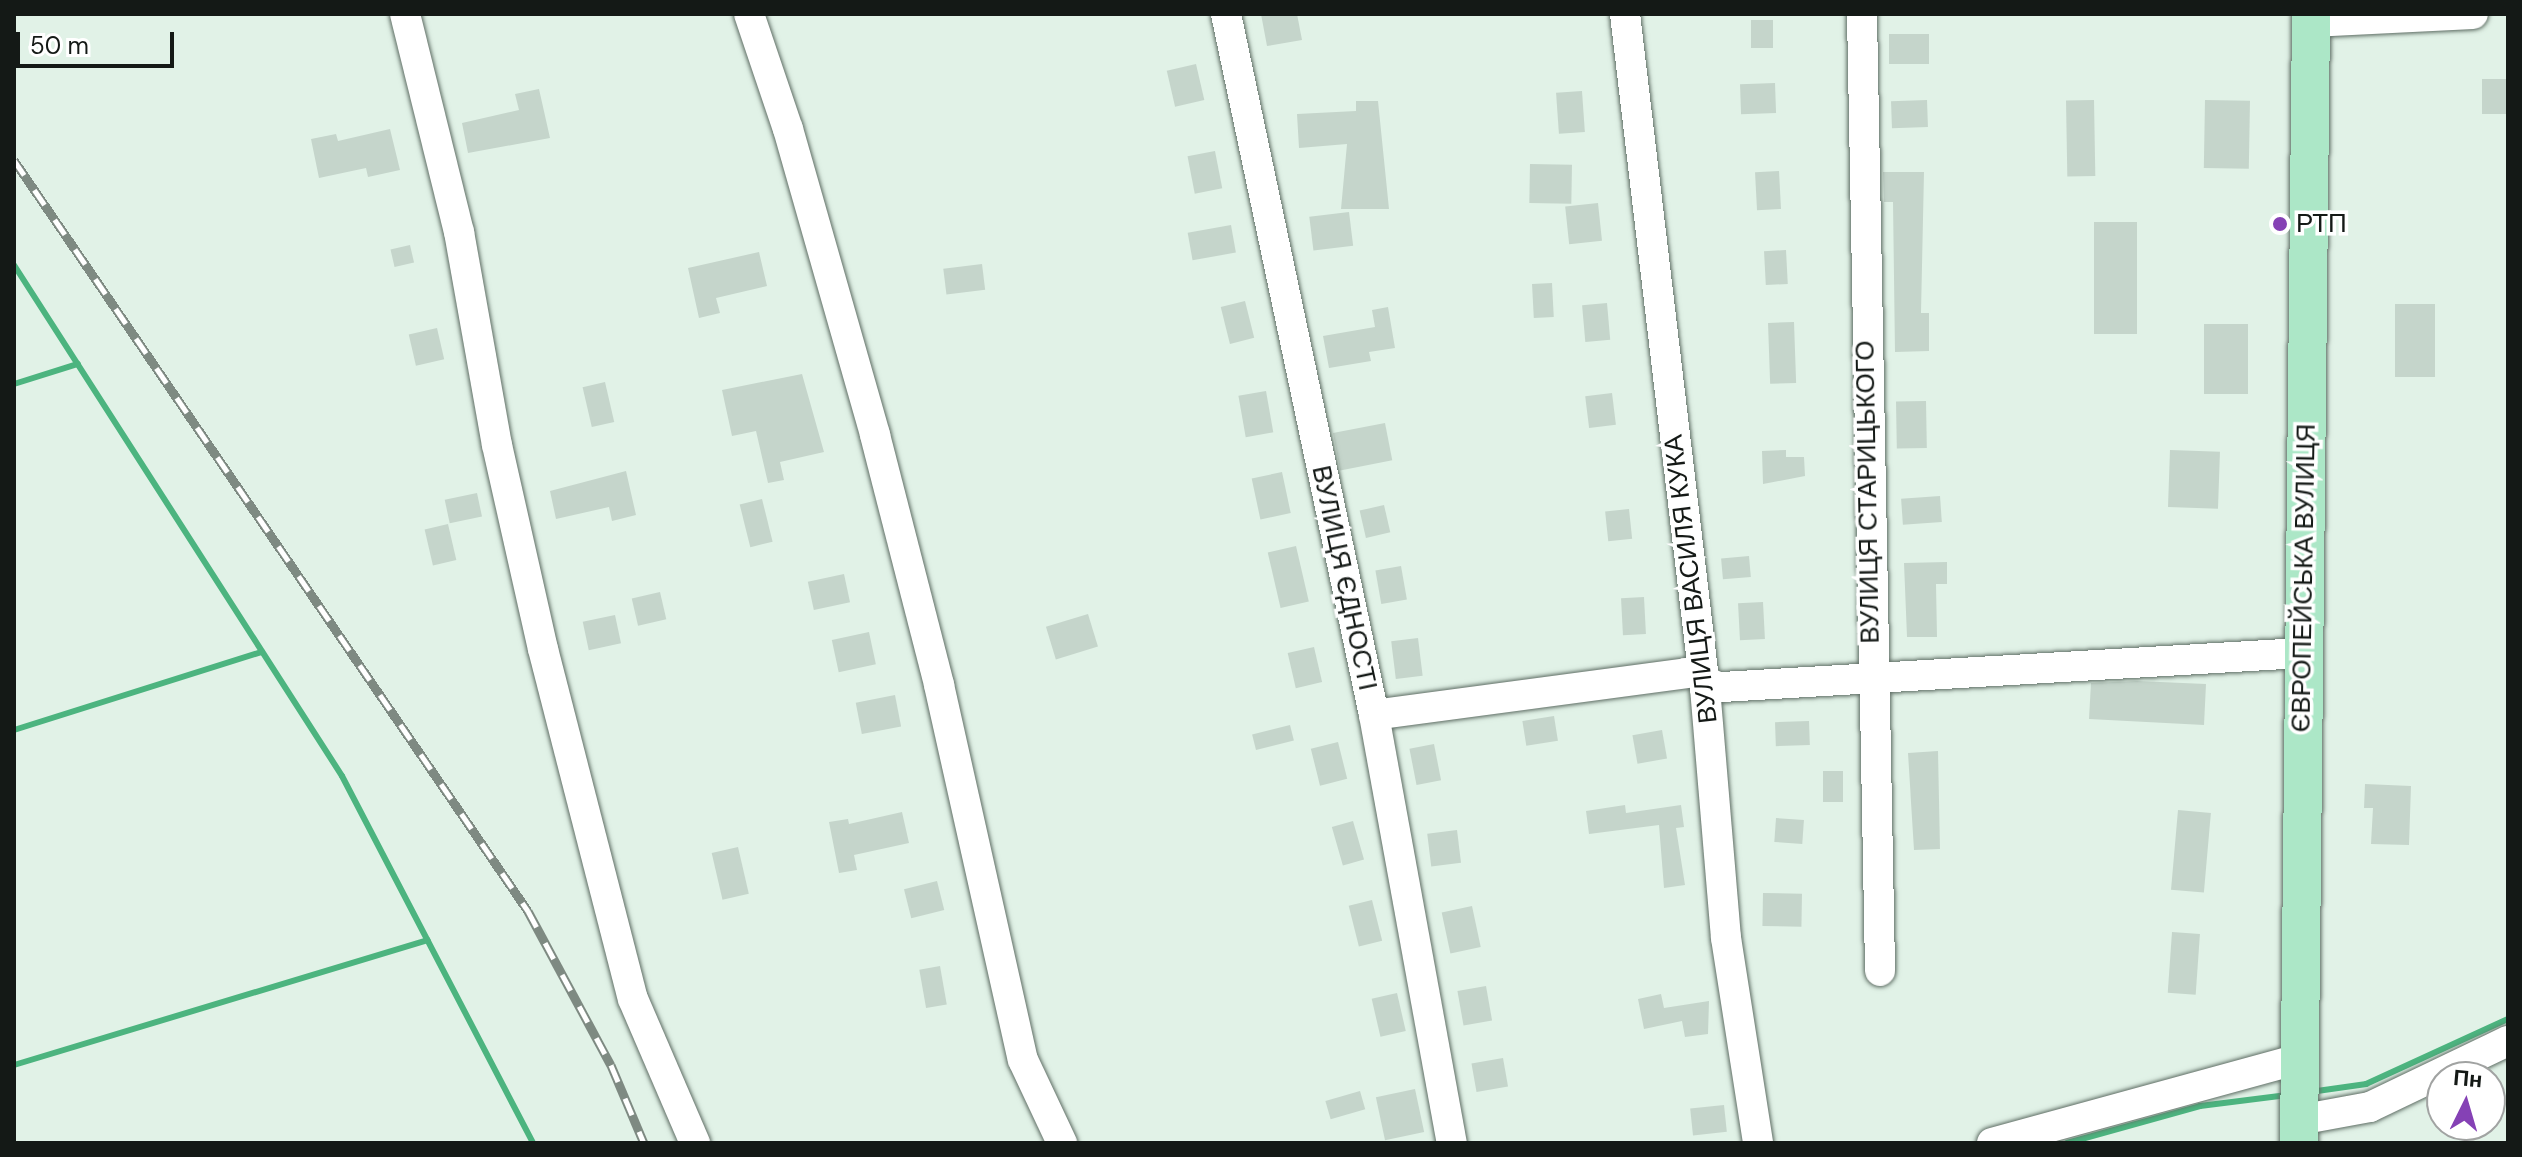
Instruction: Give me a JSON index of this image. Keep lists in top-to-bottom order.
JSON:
{
  "streets": {
    "main road": ["ЄВРОПЕЙСЬКА ВУЛИЦЯ"],
    "street": ["ВУЛИЦЯ СТАРИЦЬКОГО", "ВУЛИЦЯ ЄДНОСТІ", "ВУЛИЦЯ ВАСИЛЯ КУКА"]
  },
  "places": ["РТП"],
  "scale_bar": "50 m",
  "north": "top"
}
